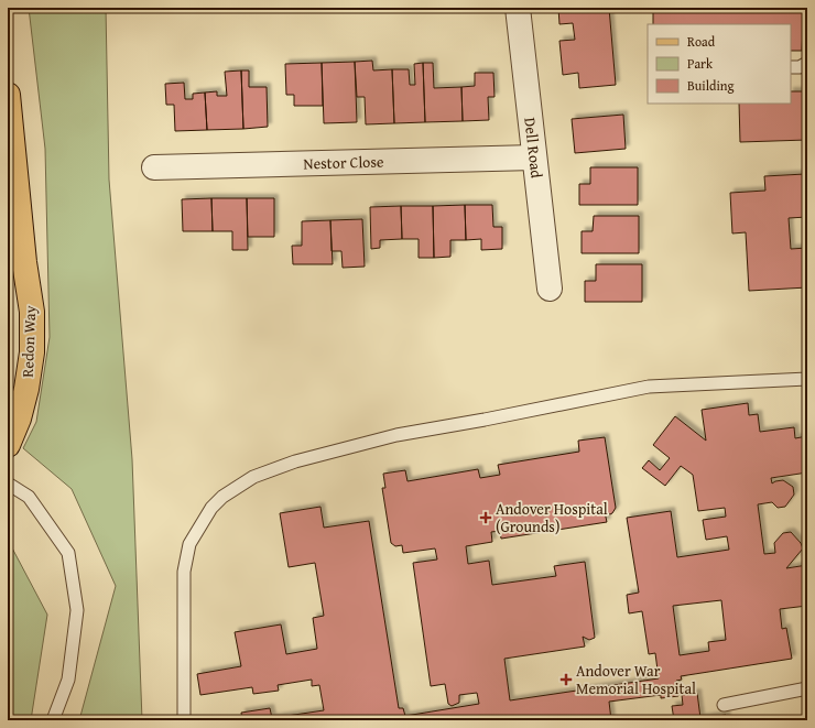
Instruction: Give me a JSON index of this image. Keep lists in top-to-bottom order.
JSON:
{
  "streets": {
    "main road": ["Redon Way"],
    "street": ["Dell Road", "Nestor Close"]
  },
  "crossings": [
    ["Dell Road", "Nestor Close"]
  ],
  "places": {
    "health": ["Andover Hospital (Grounds)", "Andover War Memorial Hospital"]
  },
  "legend": ["Road", "Park", "Building"]
}
